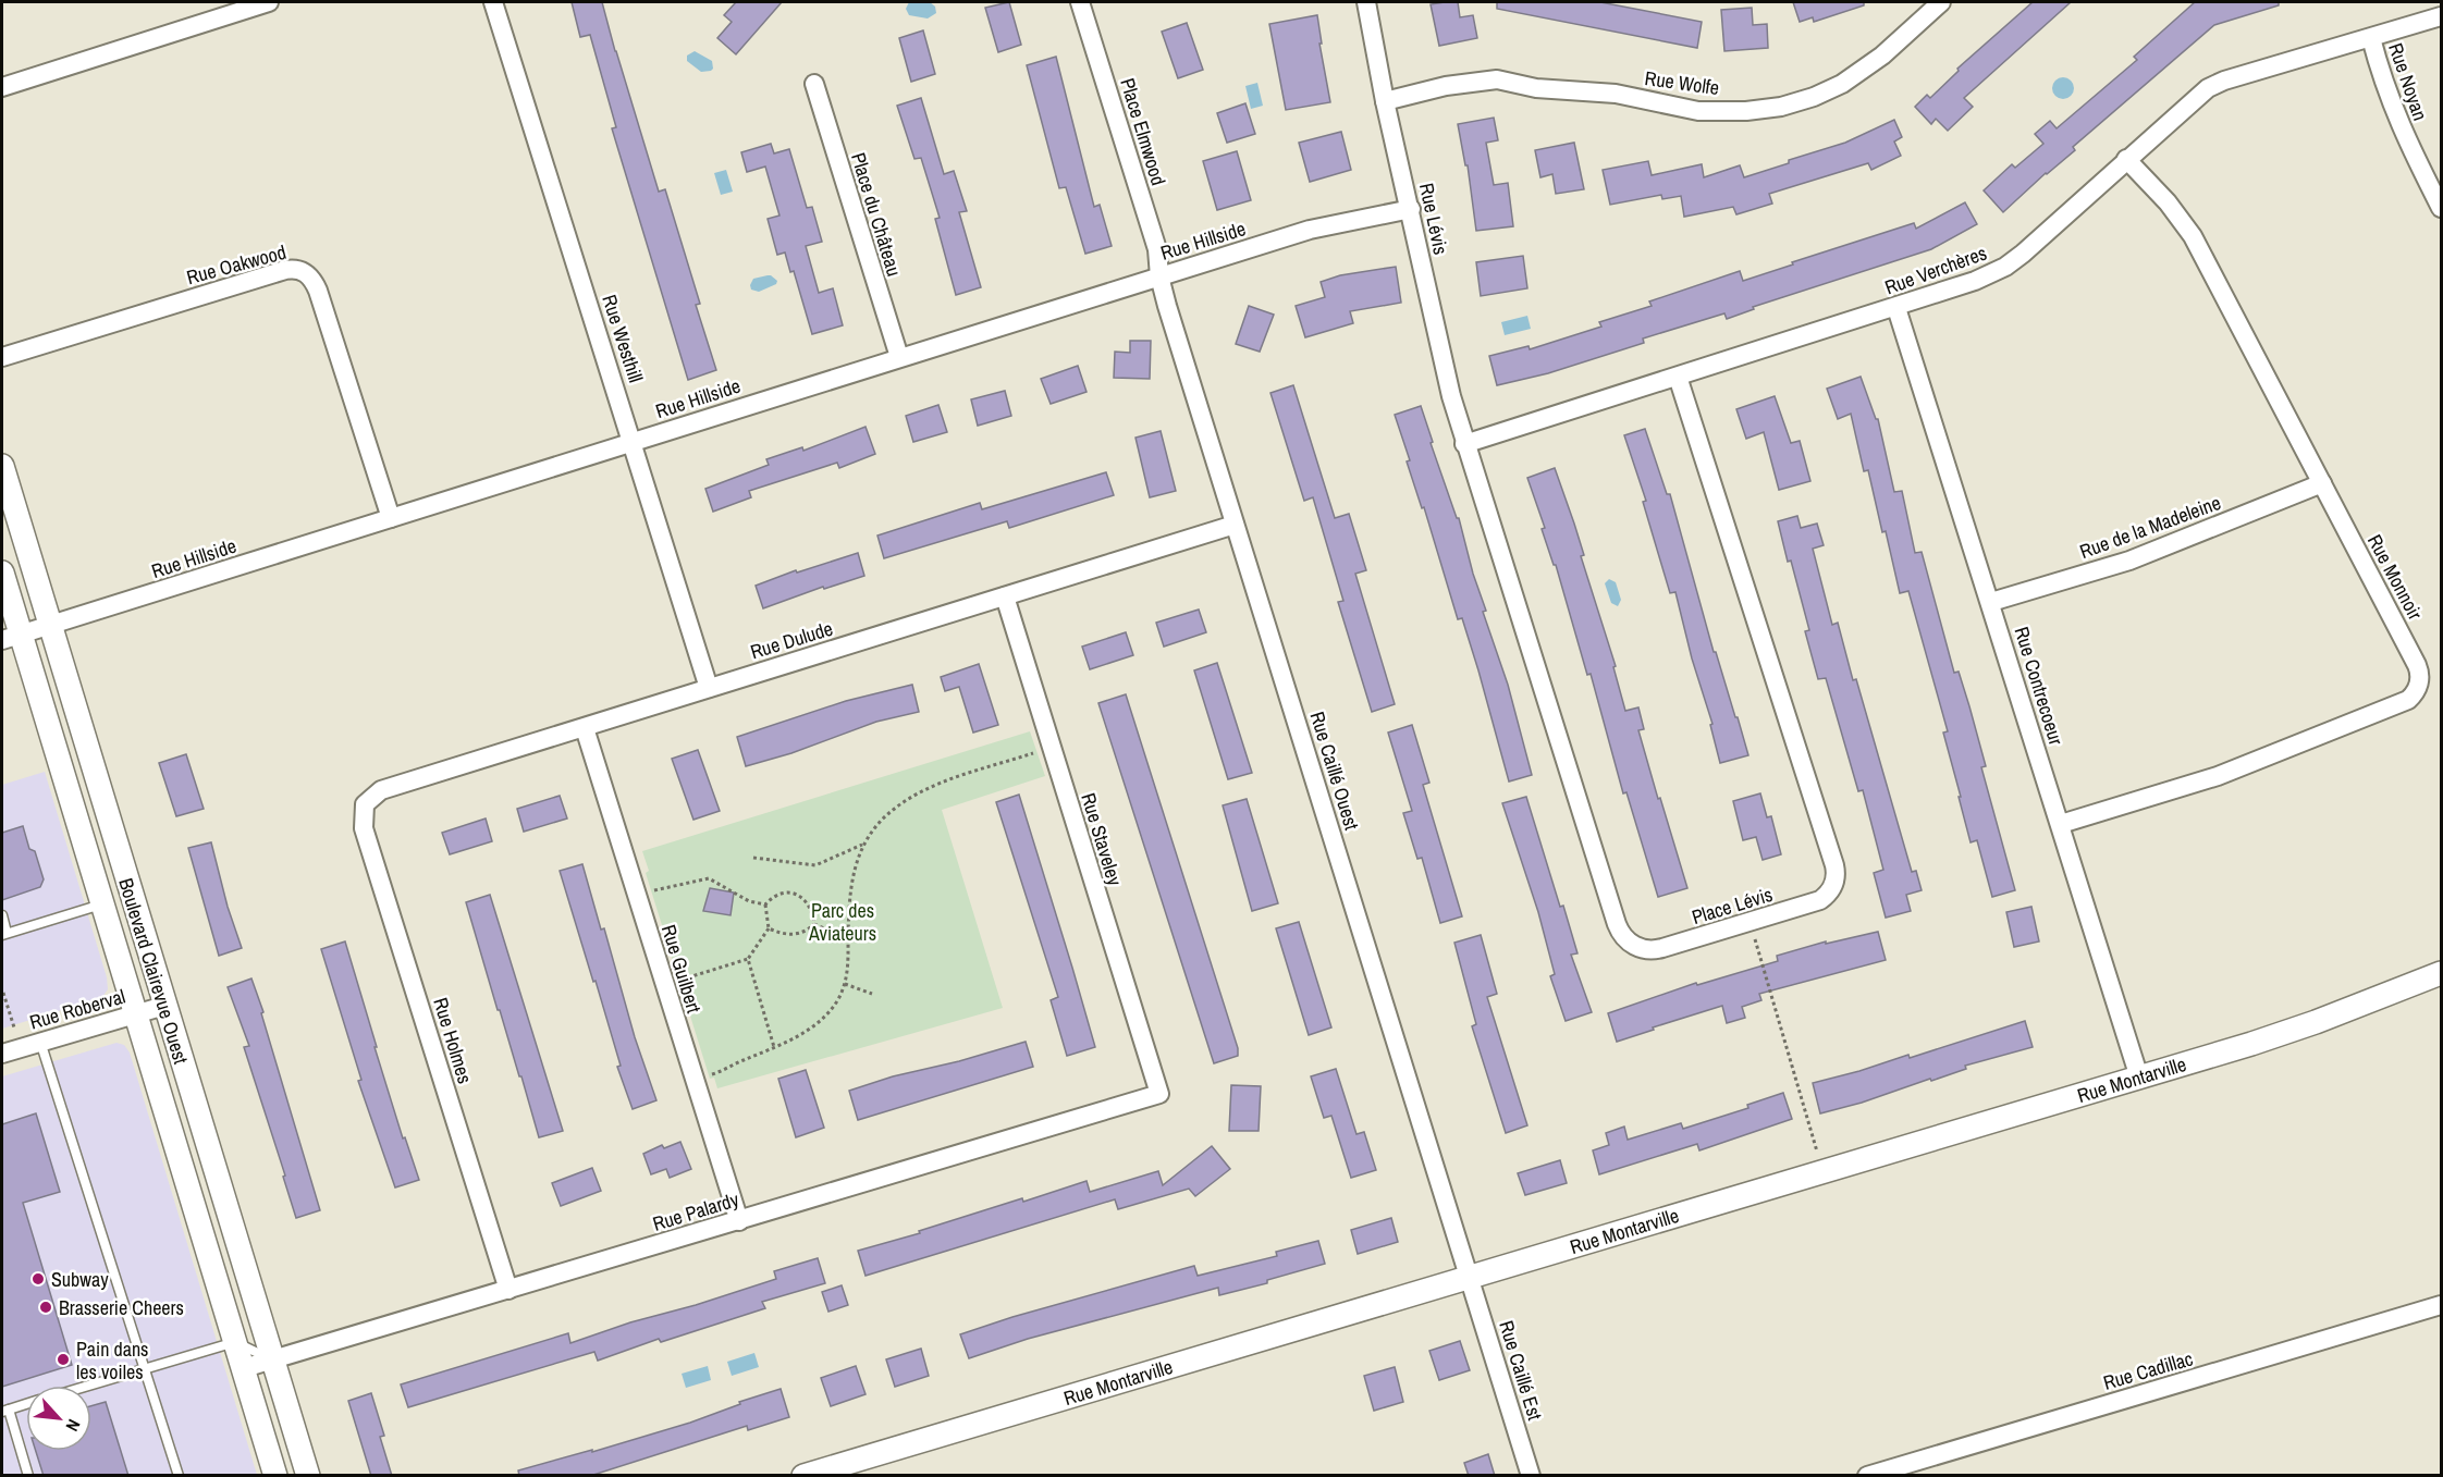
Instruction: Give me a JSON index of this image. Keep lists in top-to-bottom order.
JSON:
{
  "streets": {
    "street": [
      "Rue Noyan",
      "Rue Wolfe",
      "Place Elmwood",
      "Place du Château",
      "Rue Lévis",
      "Rue Hillside",
      "Rue Oakwood",
      "Rue Verchères",
      "Rue Westhill",
      "Rue de la Madeleine",
      "Rue Monnoir",
      "Rue Dulude",
      "Rue Contrecoeur",
      "Rue Caillé Ouest",
      "Rue Staveley",
      "Place Lévis",
      "Rue Guilbert",
      "Boulevard Clairevue Ouest",
      "Rue Roberval",
      "Rue Holmes",
      "Rue Montarville",
      "Rue Palardy",
      "Rue Caillé Est",
      "Rue Cadillac"
    ]
  },
  "crossings": [
    ["Rue Noyan", "Rue Verchères"],
    ["Rue Wolfe", "Rue Lévis"],
    ["Place Elmwood", "Rue Hillside"],
    ["Place Elmwood", "Rue Caillé Ouest"],
    ["Place du Château", "Rue Hillside"],
    ["Rue Lévis", "Rue Hillside"],
    ["Rue Lévis", "Rue Verchères"],
    ["Rue Lévis", "Place Lévis"],
    ["Rue Hillside", "Rue Oakwood"],
    ["Rue Hillside", "Rue Westhill"],
    ["Rue Hillside", "Rue Caillé Ouest"],
    ["Rue Hillside", "Boulevard Clairevue Ouest"],
    ["Rue Verchères", "Rue Monnoir"],
    ["Rue Verchères", "Rue Contrecoeur"],
    ["Rue Verchères", "Place Lévis"],
    ["Rue Westhill", "Rue Dulude"],
    ["Rue de la Madeleine", "Rue Monnoir"],
    ["Rue de la Madeleine", "Rue Contrecoeur"],
    ["Rue Monnoir", "Rue Contrecoeur"],
    ["Rue Dulude", "Rue Caillé Ouest"],
    ["Rue Dulude", "Rue Staveley"],
    ["Rue Dulude", "Rue Guilbert"],
    ["Rue Dulude", "Rue Holmes"],
    ["Rue Contrecoeur", "Rue Montarville"],
    ["Rue Caillé Ouest", "Rue Montarville"],
    ["Rue Caillé Ouest", "Rue Caillé Est"],
    ["Rue Staveley", "Rue Palardy"],
    ["Rue Guilbert", "Rue Palardy"],
    ["Boulevard Clairevue Ouest", "Rue Roberval"],
    ["Boulevard Clairevue Ouest", "Rue Palardy"],
    ["Rue Holmes", "Rue Palardy"],
    ["Rue Montarville", "Rue Caillé Est"]
  ],
  "parks": ["Parc des Aviateurs"],
  "places": ["Subway", "Brasserie Cheers", "Pain dans les voiles"],
  "north": "bottom right"
}
